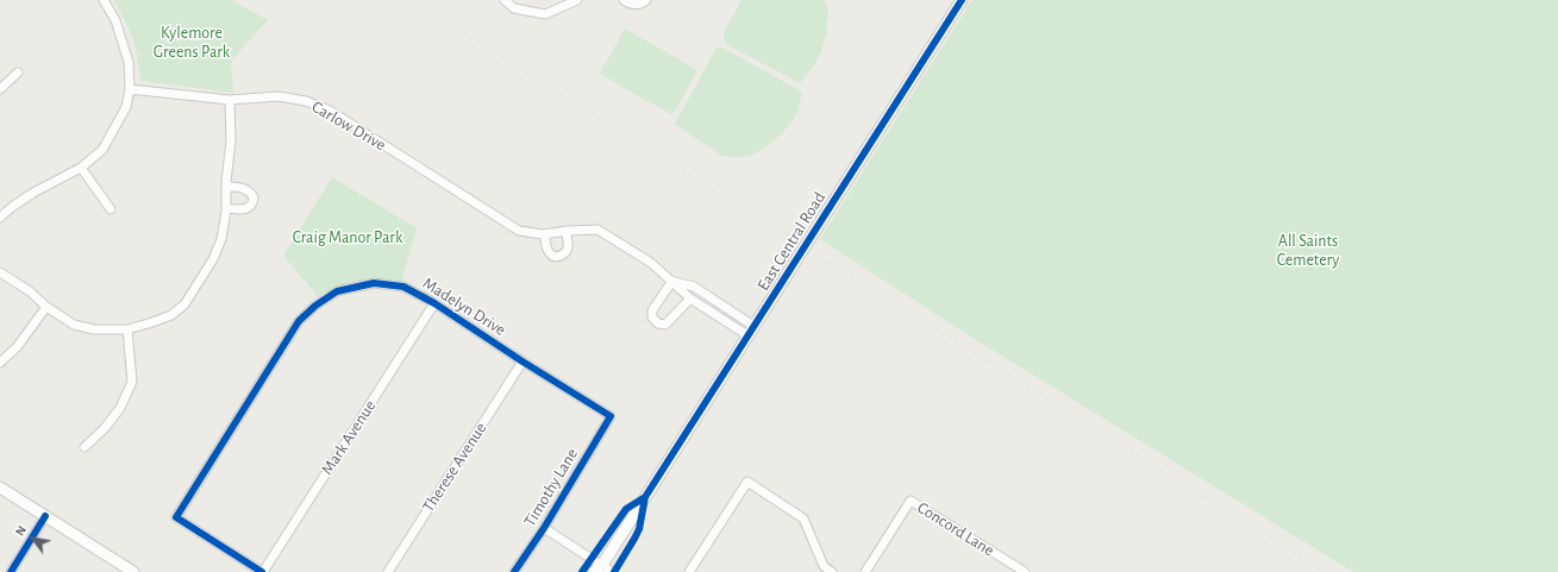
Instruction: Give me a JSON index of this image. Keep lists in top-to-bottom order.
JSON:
{
  "streets": {
    "main road": ["East Central Road"],
    "street": [
      "Carlow Drive",
      "Madelyn Drive",
      "Mark Avenue",
      "Therese Avenue",
      "Timothy Lane",
      "Concord Lane"
    ]
  },
  "crossings": [
    ["Carlow Drive", "East Central Road"],
    ["East Central Road", "Timothy Lane"],
    ["Madelyn Drive", "Mark Avenue"],
    ["Madelyn Drive", "Therese Avenue"],
    ["Madelyn Drive", "Timothy Lane"]
  ],
  "parks": ["Kylemore Greens Park", "Craig Manor Park", "All Saints Cemetery"],
  "north": "top left"
}
